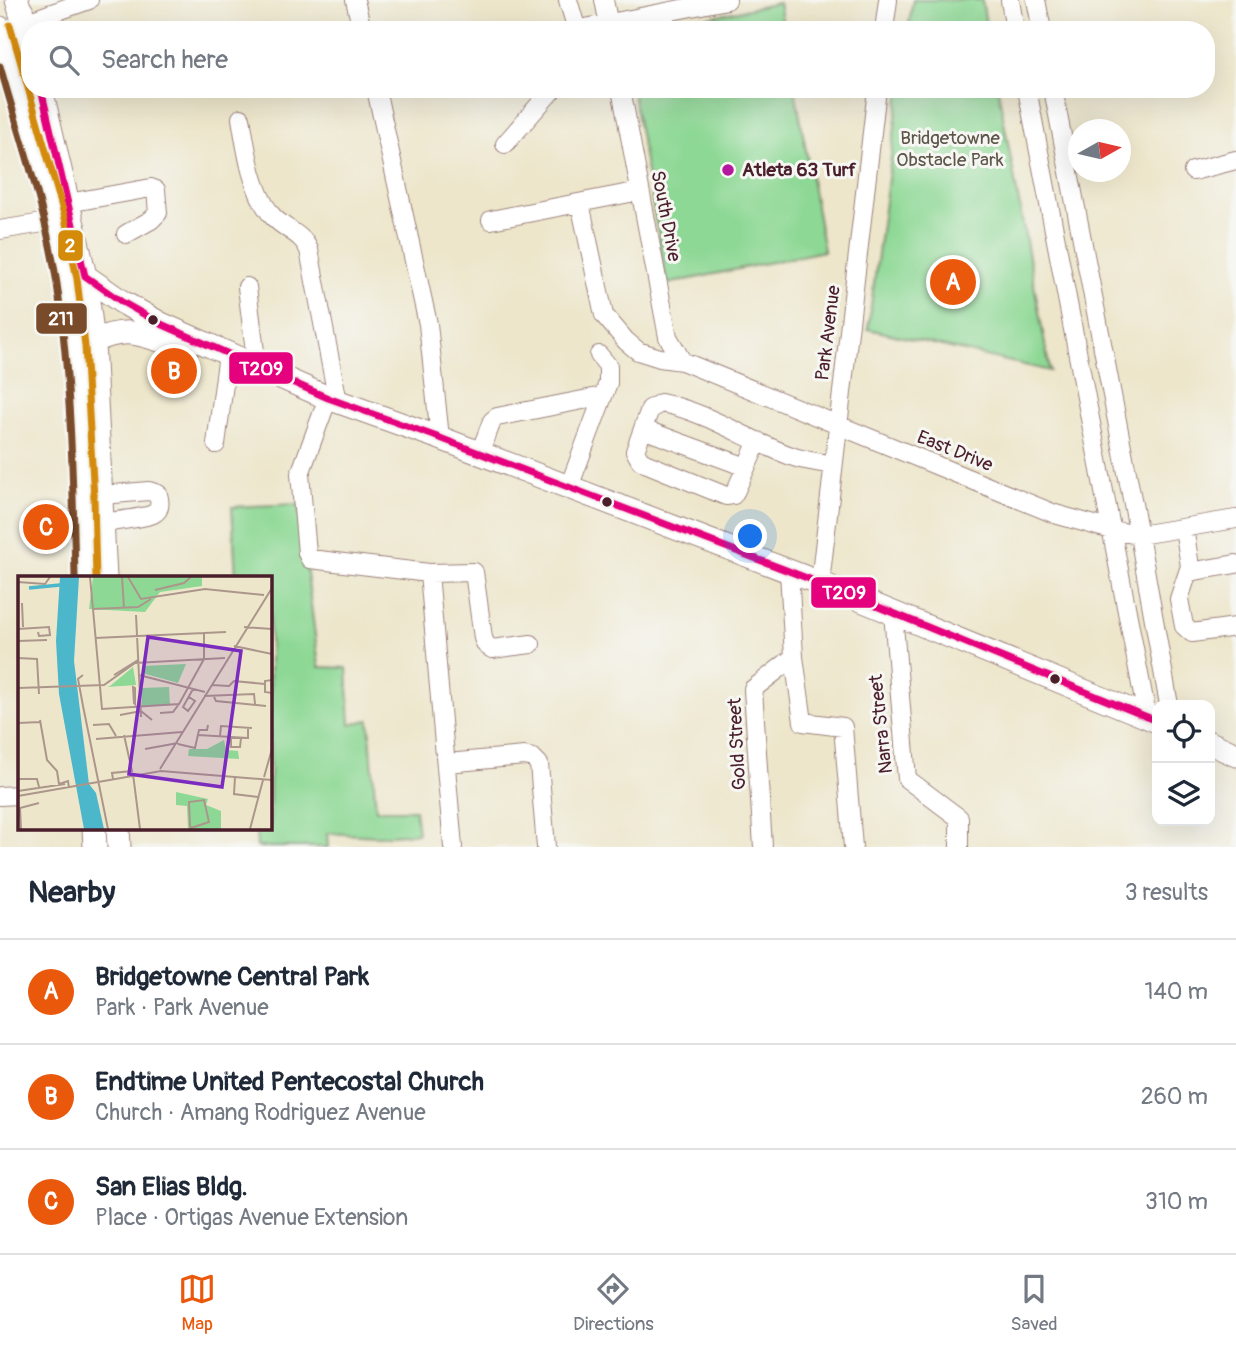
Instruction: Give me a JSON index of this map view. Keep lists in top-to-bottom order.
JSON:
{
  "streets": {
    "street": [
      "South Drive",
      "Park Avenue",
      "East Drive",
      "Narra Street",
      "Gold Street"
    ]
  },
  "crossings": [
    ["South Drive", "East Drive"],
    ["Park Avenue", "East Drive"]
  ],
  "parks": ["Bridgetowne Obstacle Park"],
  "places": ["Atleta 63 Turf"],
  "lines": ["transit line 2", "transit line 211", "transit line T209"],
  "north": "right",
  "page": {
    "search": "Search here",
    "pins": ["A", "B", "C"],
    "heading": ["Nearby", "3 results"],
    "list": [
      {
        "mark": "A",
        "name": "Bridgetowne Central Park",
        "note": "Park · Park Avenue",
        "value": "140 m"
      },
      {
        "mark": "B",
        "name": "Endtime United Pentecostal Church",
        "note": "Church · Amang Rodriguez Avenue",
        "value": "260 m"
      },
      {
        "mark": "C",
        "name": "San Elias Bldg.",
        "note": "Place · Ortigas Avenue Extension",
        "value": "310 m"
      }
    ],
    "nav": ["Map", "Directions", "Saved"]
  }
}
